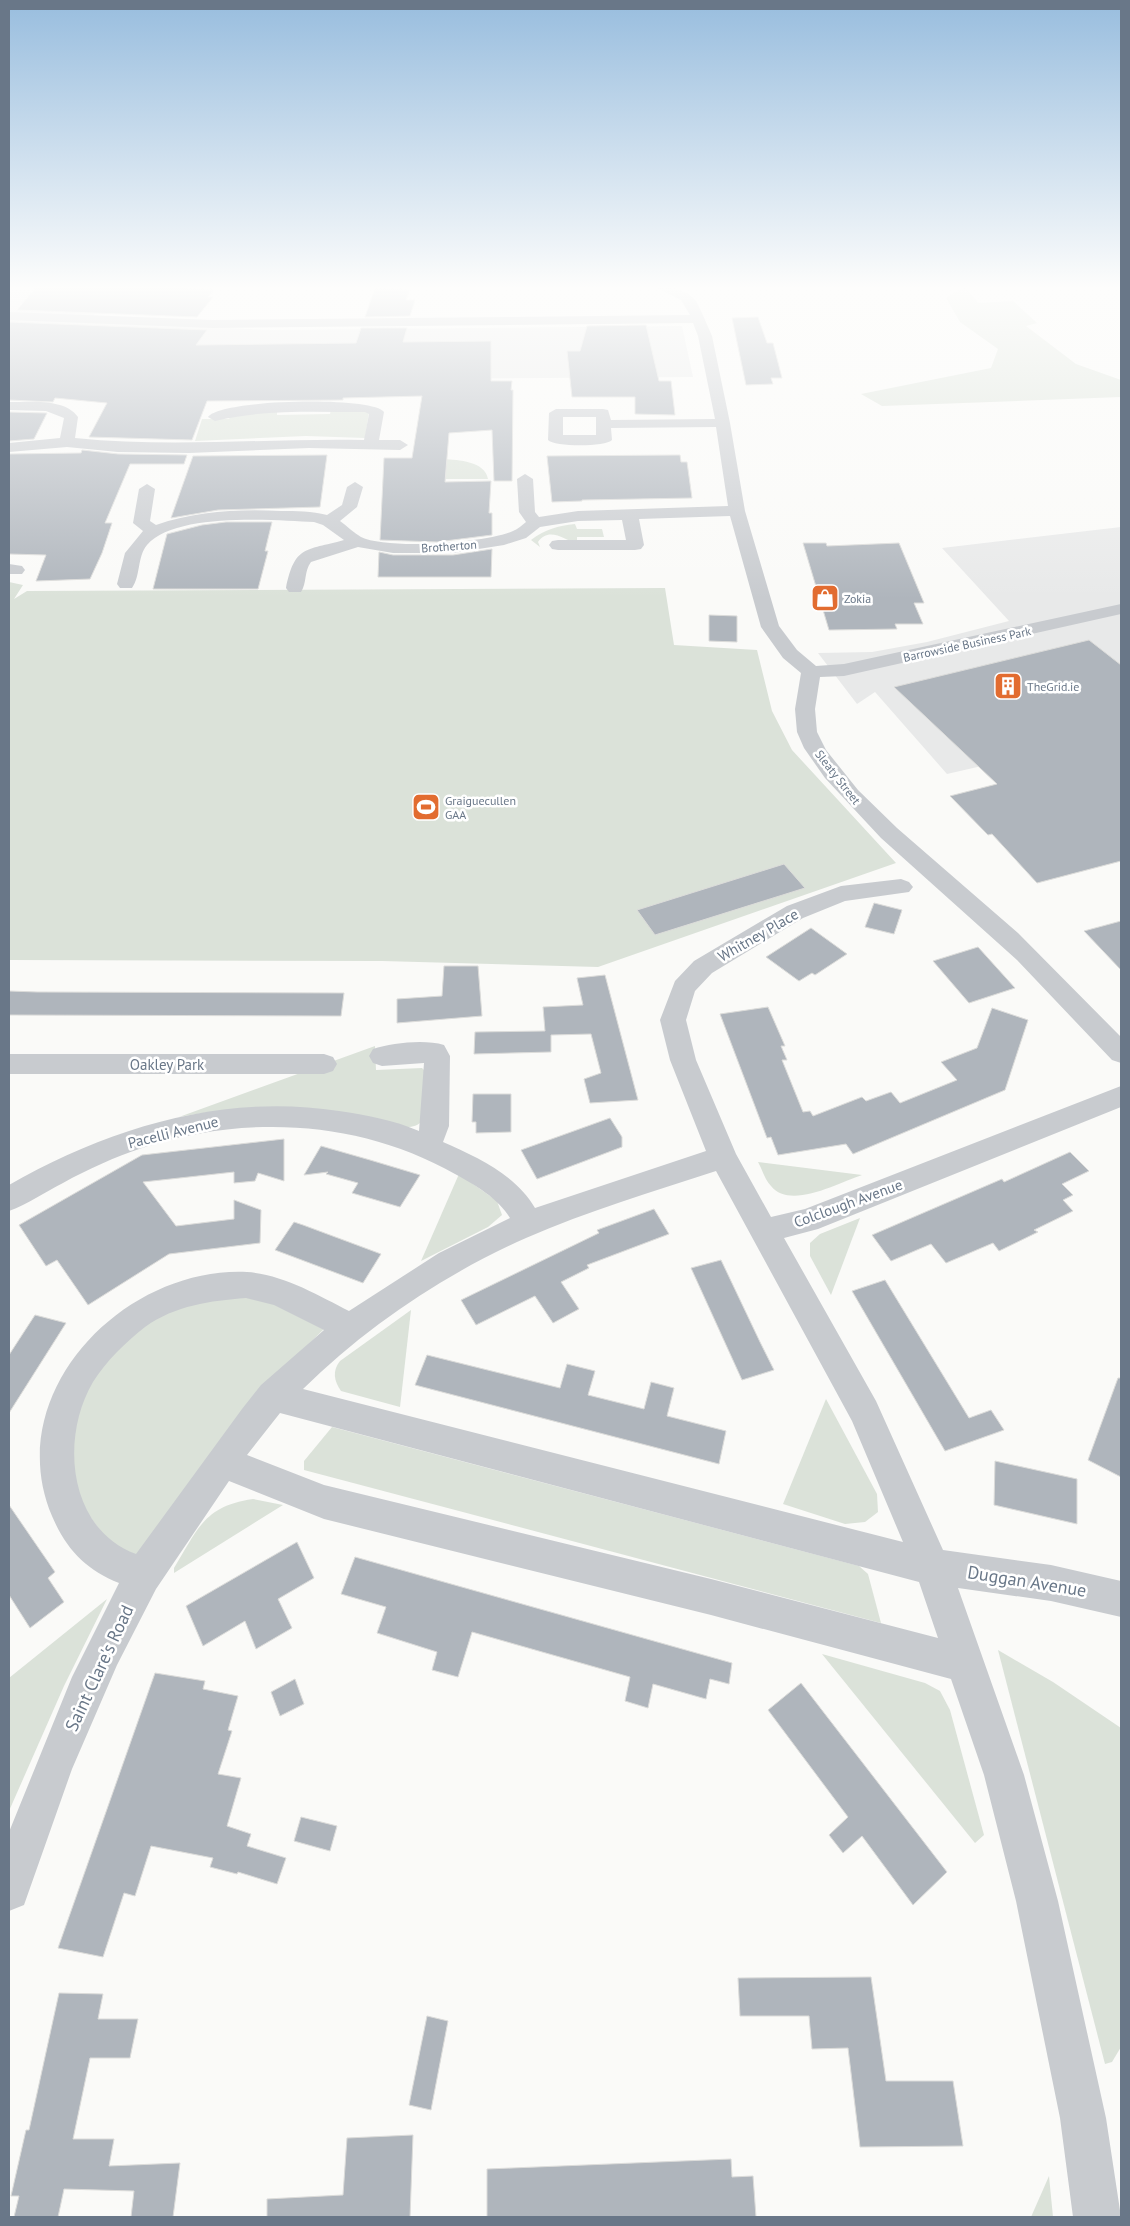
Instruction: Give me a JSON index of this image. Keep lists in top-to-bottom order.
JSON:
{
  "streets": {
    "street": [
      "Brotherton",
      "Barrowside Business Park",
      "Sleaty Street",
      "Whitney Place",
      "Oakley Park",
      "Pacelli Avenue",
      "Colclough Avenue",
      "Duggan Avenue",
      "Saint Clare's Road"
    ]
  },
  "crossings": [
    ["Barrowside Business Park", "Sleaty Street"],
    ["Whitney Place", "Saint Clare's Road"],
    ["Pacelli Avenue", "Saint Clare's Road"],
    ["Duggan Avenue", "Saint Clare's Road"]
  ],
  "places": {
    "shop": ["Zokia"],
    "building": ["TheGrid.ie"],
    "sports": ["Graiguecullen GAA"]
  }
}
